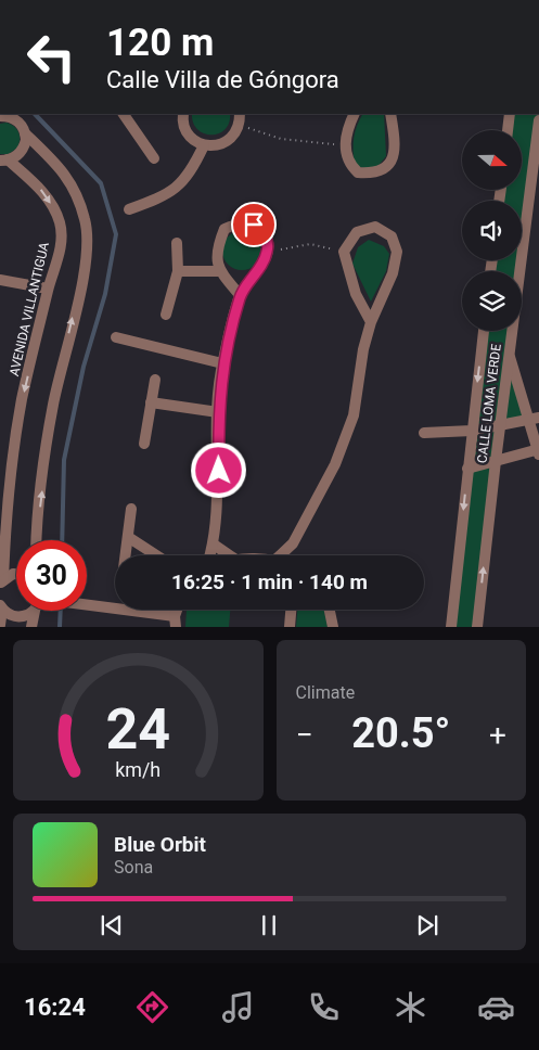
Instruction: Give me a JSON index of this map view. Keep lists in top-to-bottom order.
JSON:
{
  "streets": {
    "street": ["AVENIDA VILLANTIGUA", "CALLE LOMA VERDE"]
  },
  "north": "right",
  "page": {
    "turn": ["120 m", "Calle Villa de Góngora"],
    "limit": "30",
    "trip": "16:25 · 1 min · 140 m",
    "tile": "Climate",
    "heat": ["−", "20.5°", "+"],
    "song": ["Blue Orbit", "Sona"],
    "tabs": "16:24",
    "gauge": ["24", "km/h"]
  }
}
